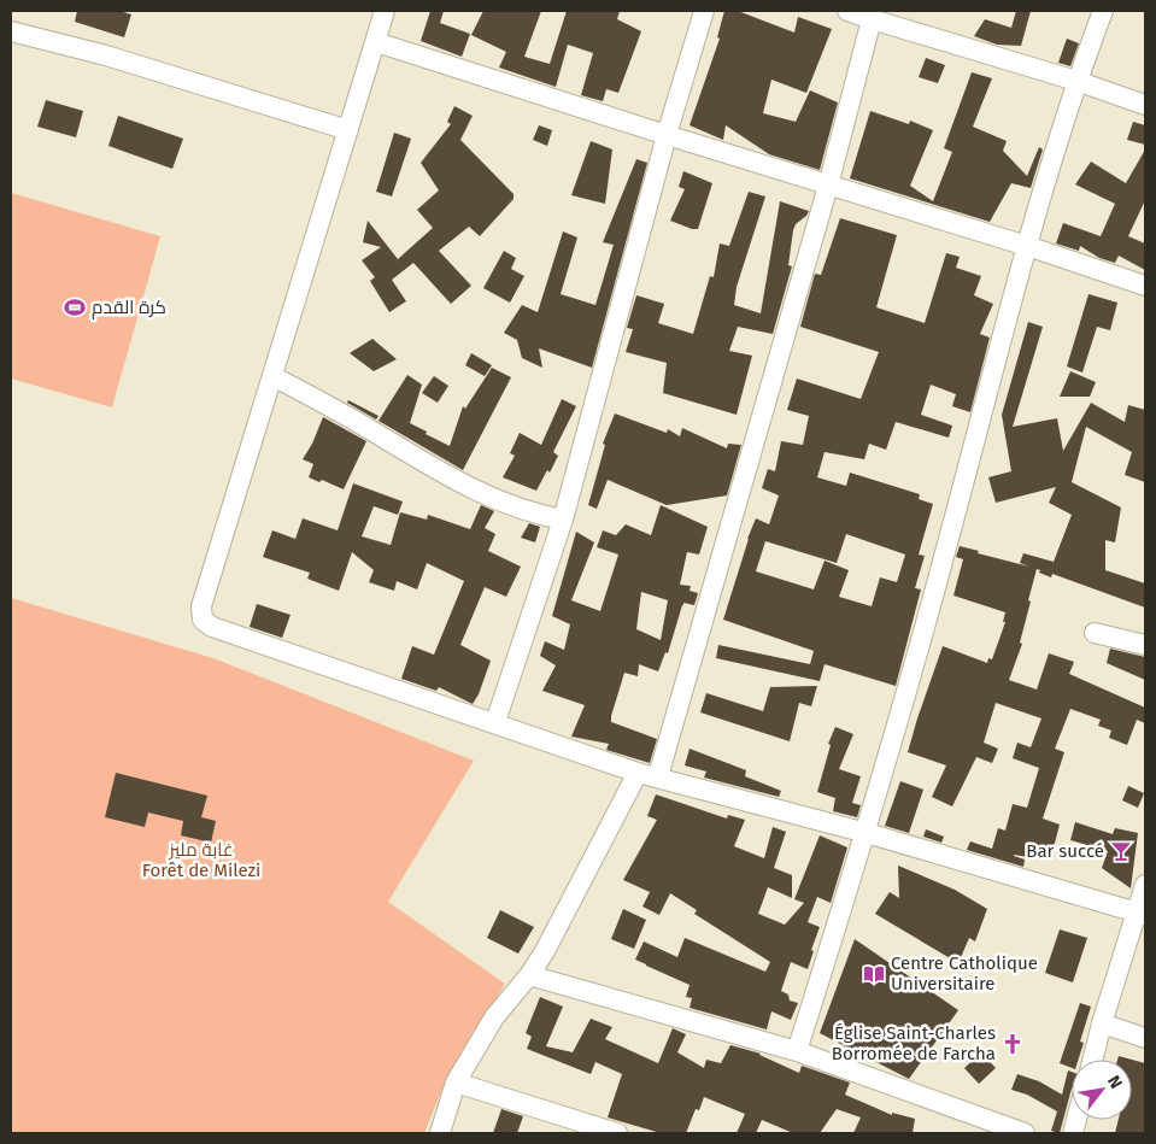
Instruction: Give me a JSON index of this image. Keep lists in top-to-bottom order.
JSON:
{
  "parks": ["غابة مليز Forêt de Milezi"],
  "places": {
    "sports": ["كرة القدم"],
    "bar": ["Bar succé"],
    "library": ["Centre Catholique Universitaire"],
    "church": ["Église Saint-Charles Borromée de Farcha"]
  },
  "north": "top right"
}
